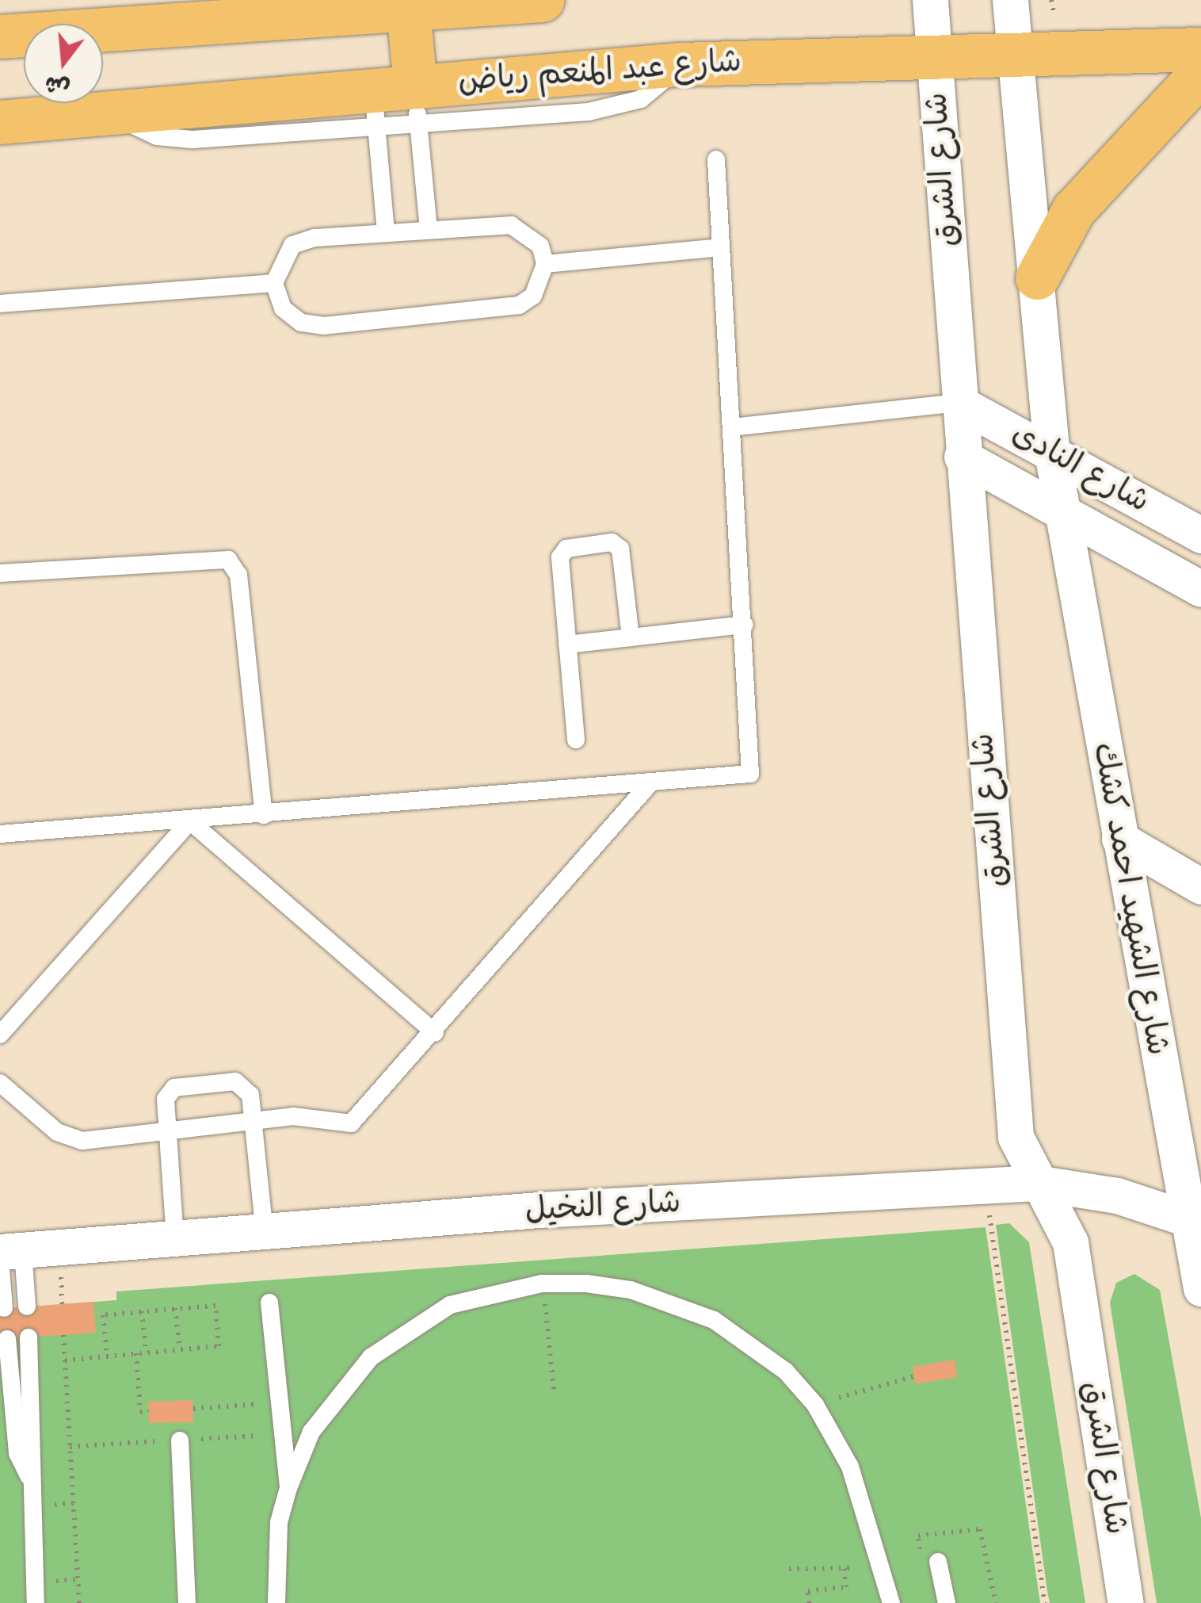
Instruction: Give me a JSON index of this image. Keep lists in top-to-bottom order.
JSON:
{
  "streets": {
    "highway": ["شارع عبد المنعم رياض"],
    "street": [
      "شارع الشرق",
      "شارع النادى",
      "شارع الشهيد احمد كشك",
      "شارع النخيل"
    ]
  },
  "crossings": [
    ["شارع عبد المنعم رياض", "شارع الشرق"],
    ["شارع الشرق", "شارع النادى"],
    ["شارع الشرق", "شارع النخيل"],
    ["شارع النادى", "شارع الشهيد احمد كشك"],
    ["شارع الشهيد احمد كشك", "شارع النخيل"]
  ],
  "north": "bottom"
}
